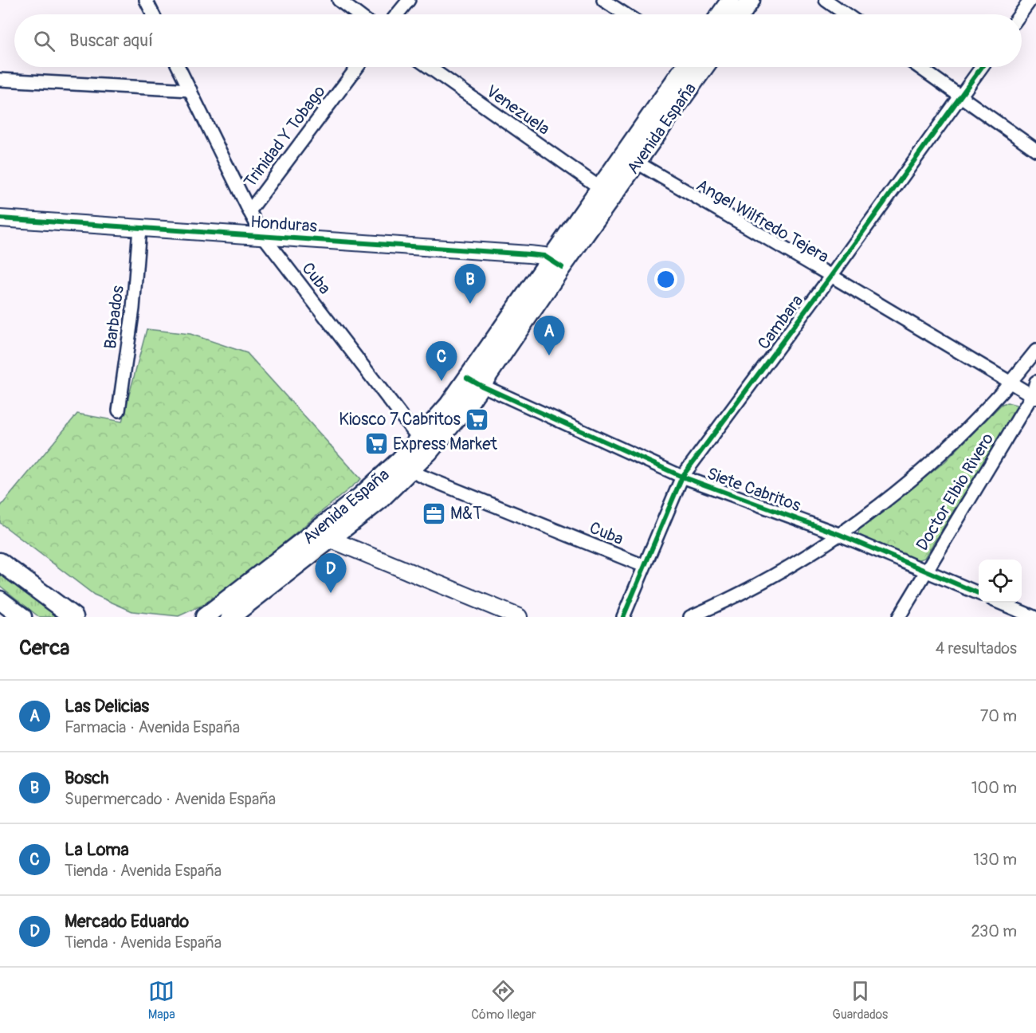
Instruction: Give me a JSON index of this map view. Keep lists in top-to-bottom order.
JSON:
{
  "streets": {
    "main road": ["Avenida España"],
    "street": [
      "Venezuela",
      "Trinidad Y Tobago",
      "Angel Wilfredo Tejera",
      "Honduras",
      "Cuba",
      "Barbados",
      "Cambara",
      "Siete Cabritos",
      "Doctor Elbio Rivero"
    ]
  },
  "crossings": [
    ["Venezuela", "Avenida España"],
    ["Avenida España", "Angel Wilfredo Tejera"],
    ["Avenida España", "Honduras"],
    ["Avenida España", "Cuba"],
    ["Avenida España", "Siete Cabritos"],
    ["Trinidad Y Tobago", "Cuba"],
    ["Angel Wilfredo Tejera", "Cambara"],
    ["Angel Wilfredo Tejera", "Doctor Elbio Rivero"],
    ["Honduras", "Cuba"],
    ["Honduras", "Barbados"],
    ["Cuba", "Cambara"],
    ["Cambara", "Siete Cabritos"],
    ["Siete Cabritos", "Doctor Elbio Rivero"]
  ],
  "places": {
    "supermarket": ["Kiosco 7 Cabritos", "Express Market"],
    "office": ["M&T"]
  },
  "page": {
    "search": "Buscar aquí",
    "pins": [
      "B",
      "A",
      "C",
      "D"
    ],
    "heading": ["Cerca", "4 resultados"],
    "list": [
      {
        "mark": "A",
        "name": "Las Delicias",
        "note": "Farmacia · Avenida España",
        "value": "70 m"
      },
      {
        "mark": "B",
        "name": "Bosch",
        "note": "Supermercado · Avenida España",
        "value": "100 m"
      },
      {
        "mark": "C",
        "name": "La Loma",
        "note": "Tienda · Avenida España",
        "value": "130 m"
      },
      {
        "mark": "D",
        "name": "Mercado Eduardo",
        "note": "Tienda · Avenida España",
        "value": "230 m"
      }
    ],
    "nav": ["Mapa", "Cómo llegar", "Guardados"]
  }
}
